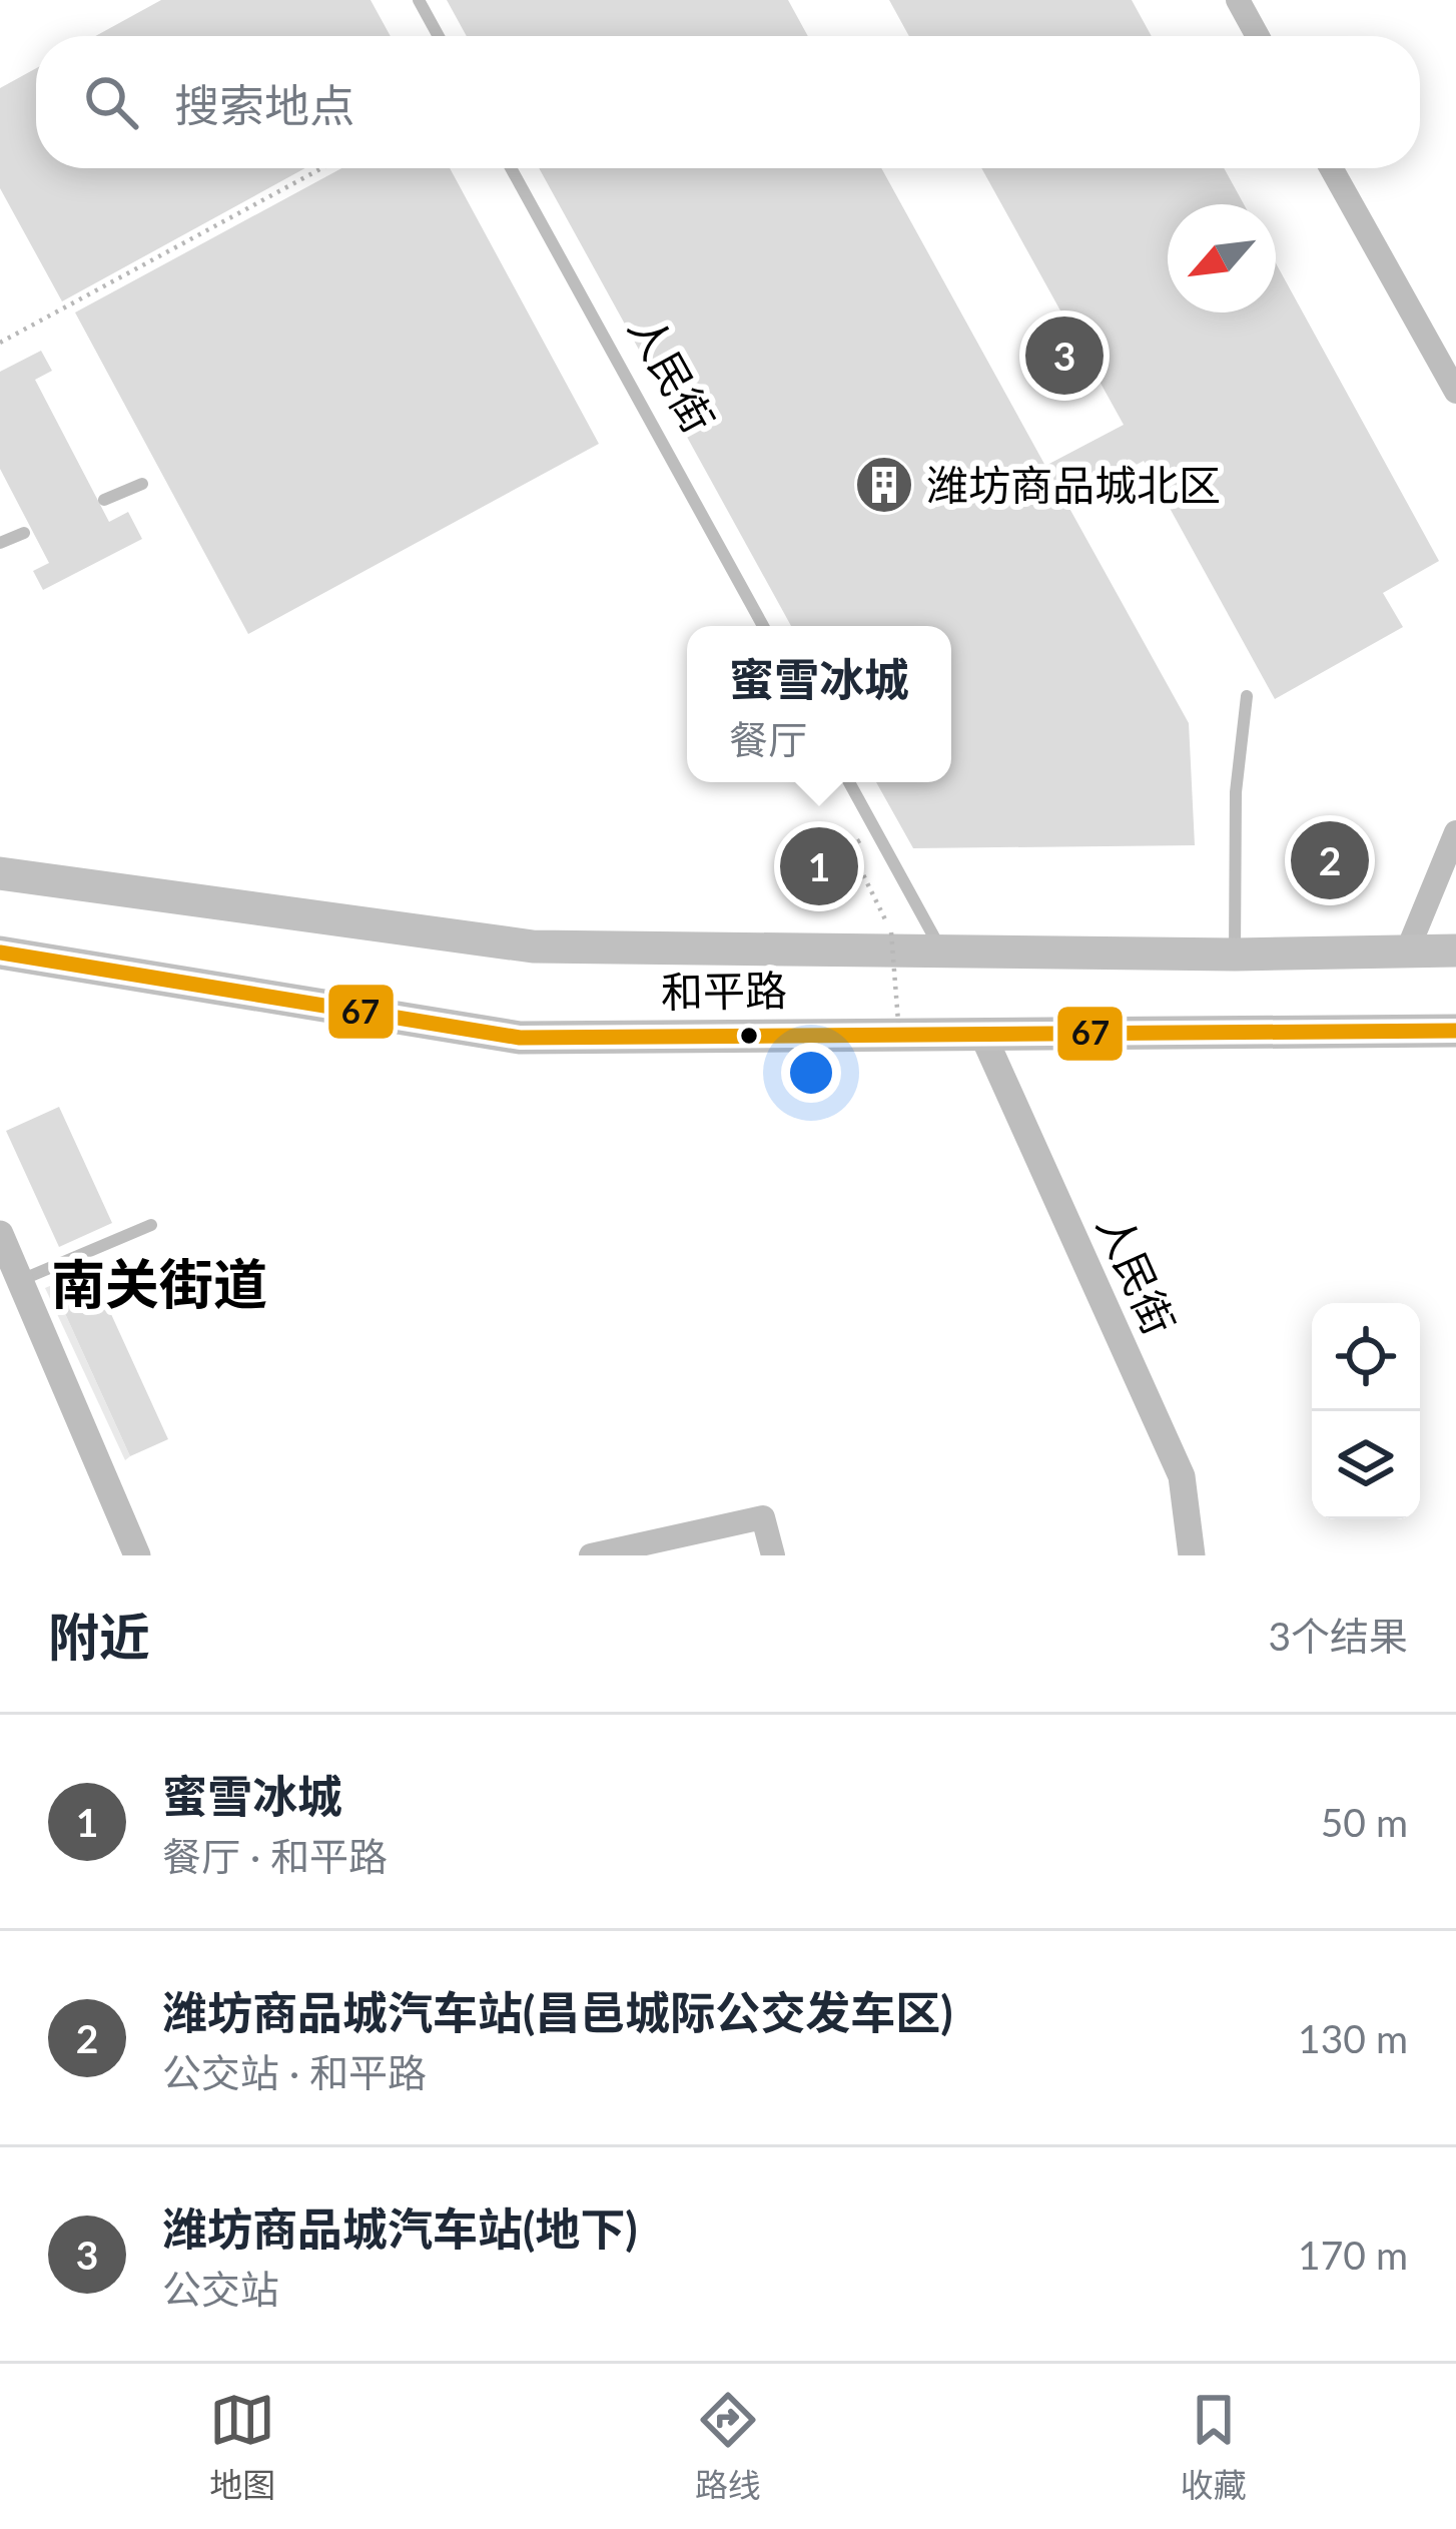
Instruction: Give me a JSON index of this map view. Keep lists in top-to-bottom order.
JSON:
{
  "streets": {
    "main road": ["和平路"],
    "street": ["人民街"]
  },
  "crossings": [
    ["人民街", "和平路"]
  ],
  "districts": ["南关街道"],
  "places": {
    "building": ["潍坊商品城北区"]
  },
  "lines": ["transit line 67"],
  "north": "bottom left",
  "page": {
    "search": "搜索地点",
    "pins": ["3", "2", "1"],
    "popup": ["蜜雪冰城", "餐厅"],
    "heading": ["附近", "3个结果"],
    "list": [
      {
        "mark": "1",
        "name": "蜜雪冰城",
        "note": "餐厅 · 和平路",
        "value": "50 m"
      },
      {
        "mark": "2",
        "name": "潍坊商品城汽车站(昌邑城际公交发车区)",
        "note": "公交站 · 和平路",
        "value": "130 m"
      },
      {
        "mark": "3",
        "name": "潍坊商品城汽车站(地下)",
        "note": "公交站",
        "value": "170 m"
      }
    ],
    "nav": ["地图", "路线", "收藏"]
  }
}
